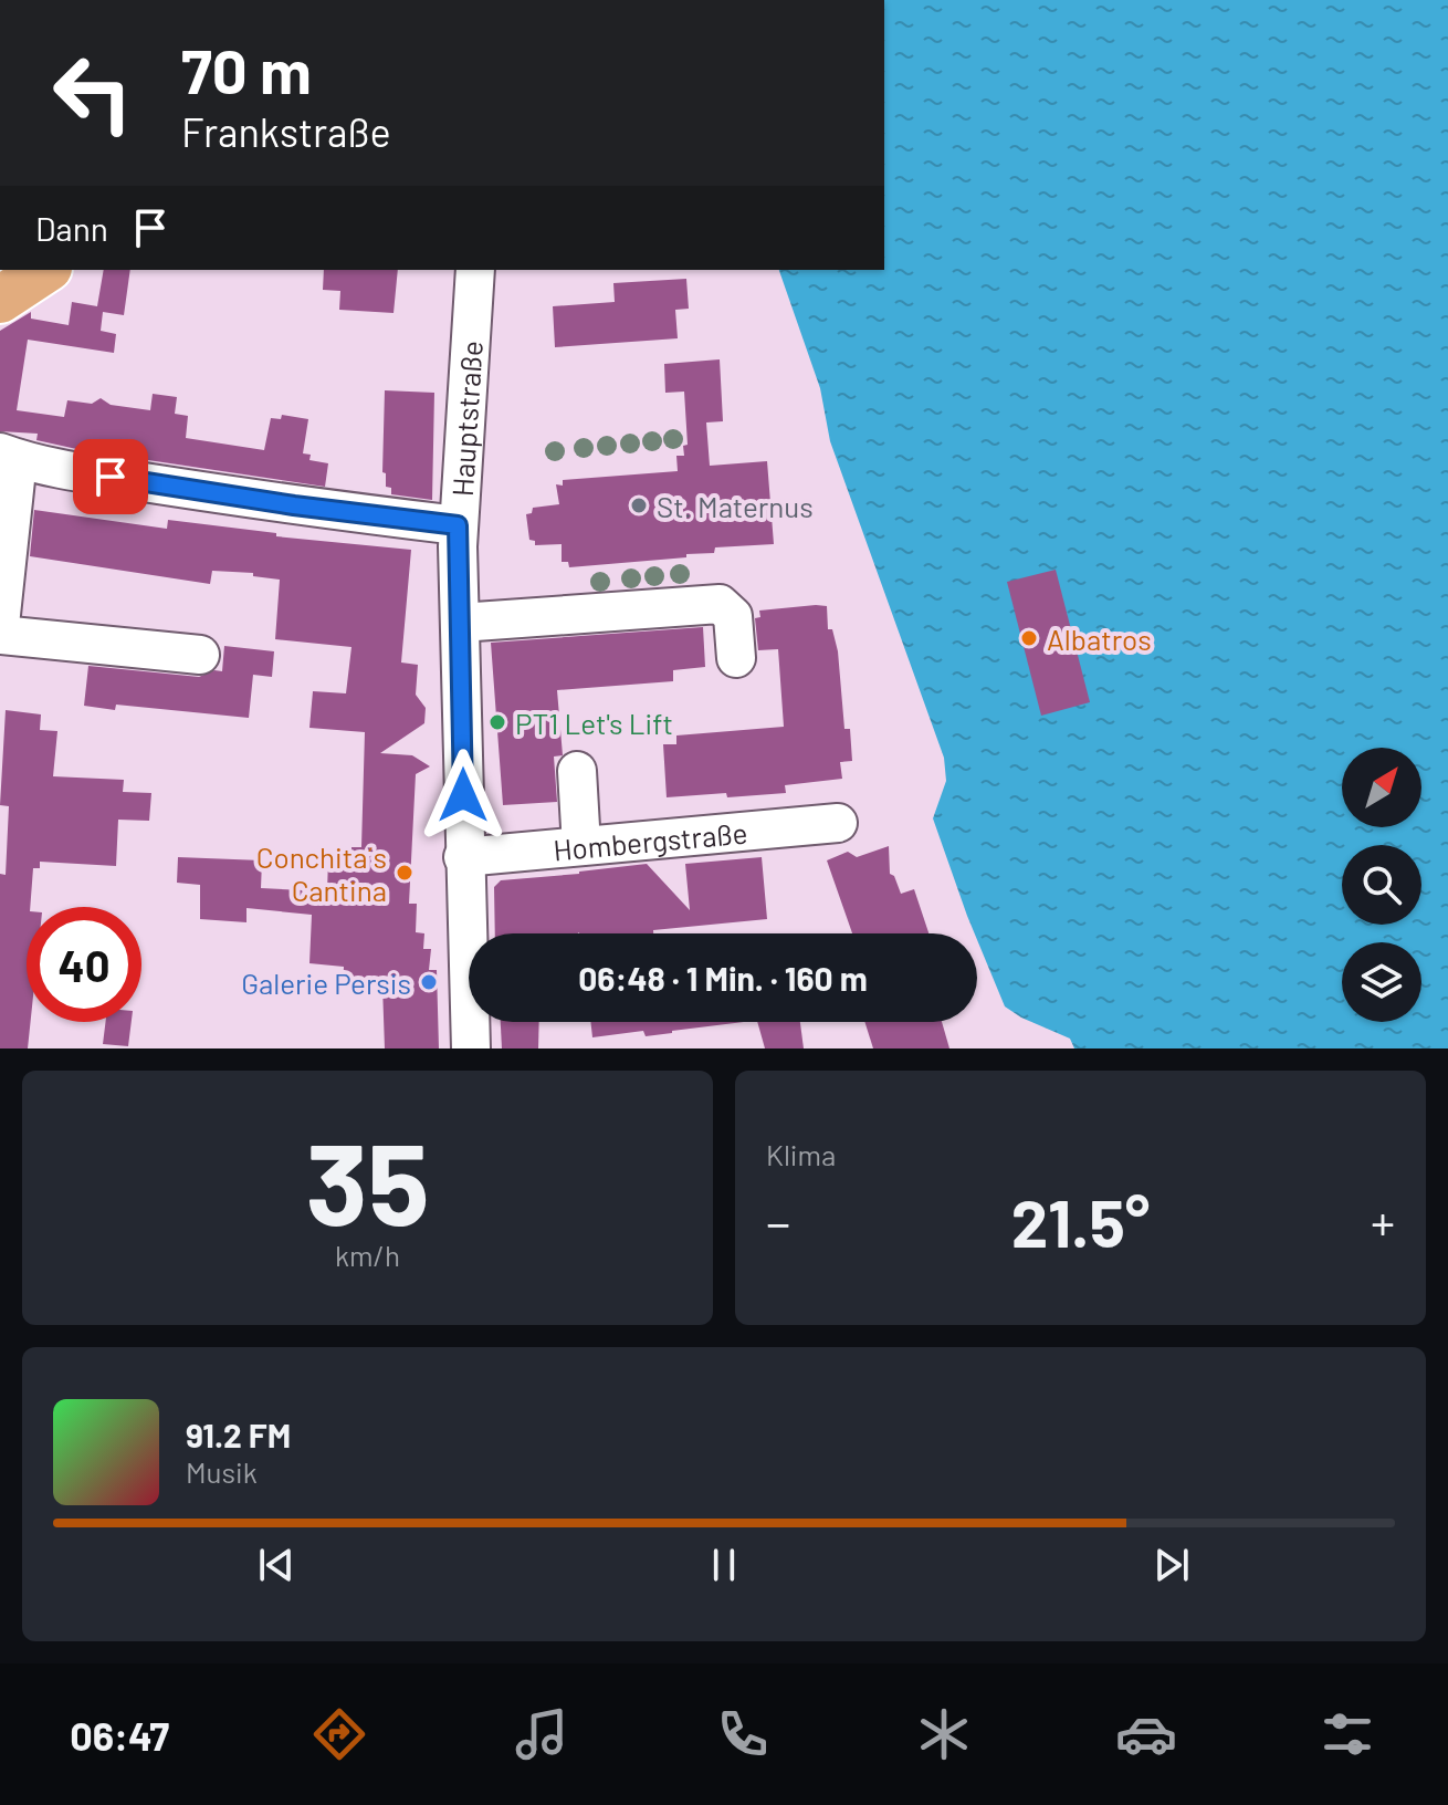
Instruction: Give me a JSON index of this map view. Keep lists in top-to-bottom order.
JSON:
{
  "streets": {
    "street": ["Hauptstraße", "Hombergstraße"]
  },
  "crossings": [
    ["Hauptstraße", "Hombergstraße"]
  ],
  "places": [
    "St. Maternus",
    "Albatros",
    "PT1 Let's Lift",
    "Conchita´s Cantina",
    "Galerie Persis"
  ],
  "north": "top right",
  "page": {
    "turn": ["70 m", "Frankstraße"],
    "then": "Dann",
    "limit": "40",
    "trip": "06:48 · 1 Min. · 160 m",
    "tile": [
      ["35", "km/h"],
      "Klima"
    ],
    "heat": ["−", "21.5°", "+"],
    "song": ["91.2 FM", "Musik"],
    "tabs": "06:47"
  }
}
